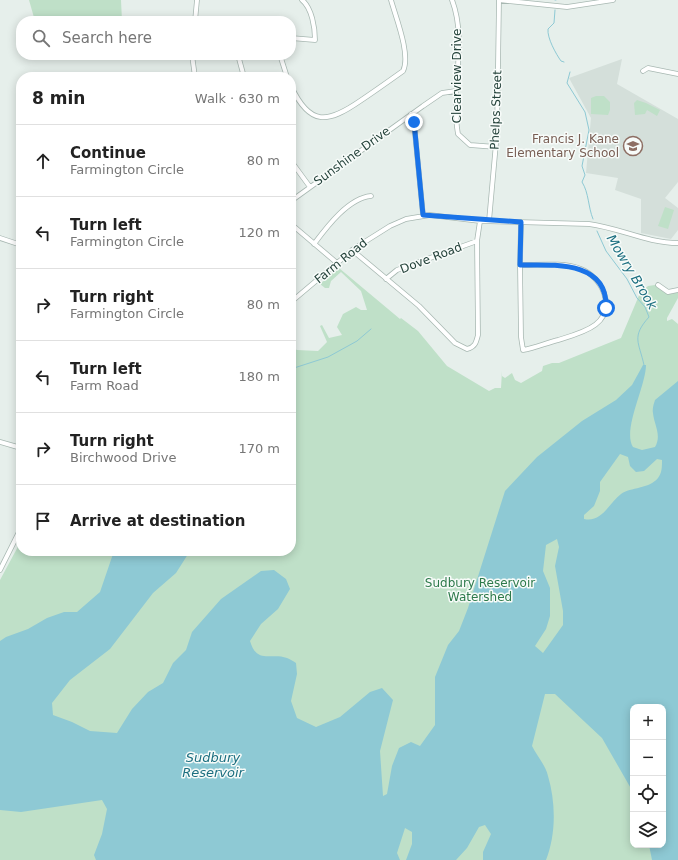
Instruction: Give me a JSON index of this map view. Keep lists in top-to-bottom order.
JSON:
{
  "streets": {
    "street": [
      "Clearview Drive",
      "Phelps Street",
      "Sunshine Drive",
      "Dove Road",
      "Farm Road"
    ]
  },
  "crossings": [
    ["Clearview Drive", "Phelps Street"],
    ["Clearview Drive", "Sunshine Drive"],
    ["Phelps Street", "Farm Road"]
  ],
  "water": ["Mowry Brook", "Sudbury Reservoir"],
  "parks": ["Sudbury Reservoir Watershed"],
  "places": {
    "school or university": ["Francis J. Kane Elementary School"]
  },
  "page": {
    "search": "Search here",
    "heading": ["8 min", "Walk · 630 m"],
    "list": [
      ["Continue", "Farmington Circle", "80 m"],
      ["Turn left", "Farmington Circle", "120 m"],
      ["Turn right", "Farmington Circle", "80 m"],
      ["Turn left", "Farm Road", "180 m"],
      ["Turn right", "Birchwood Drive", "170 m"],
      "Arrive at destination"
    ],
    "map_buttons": ["+", "−"]
  }
}
